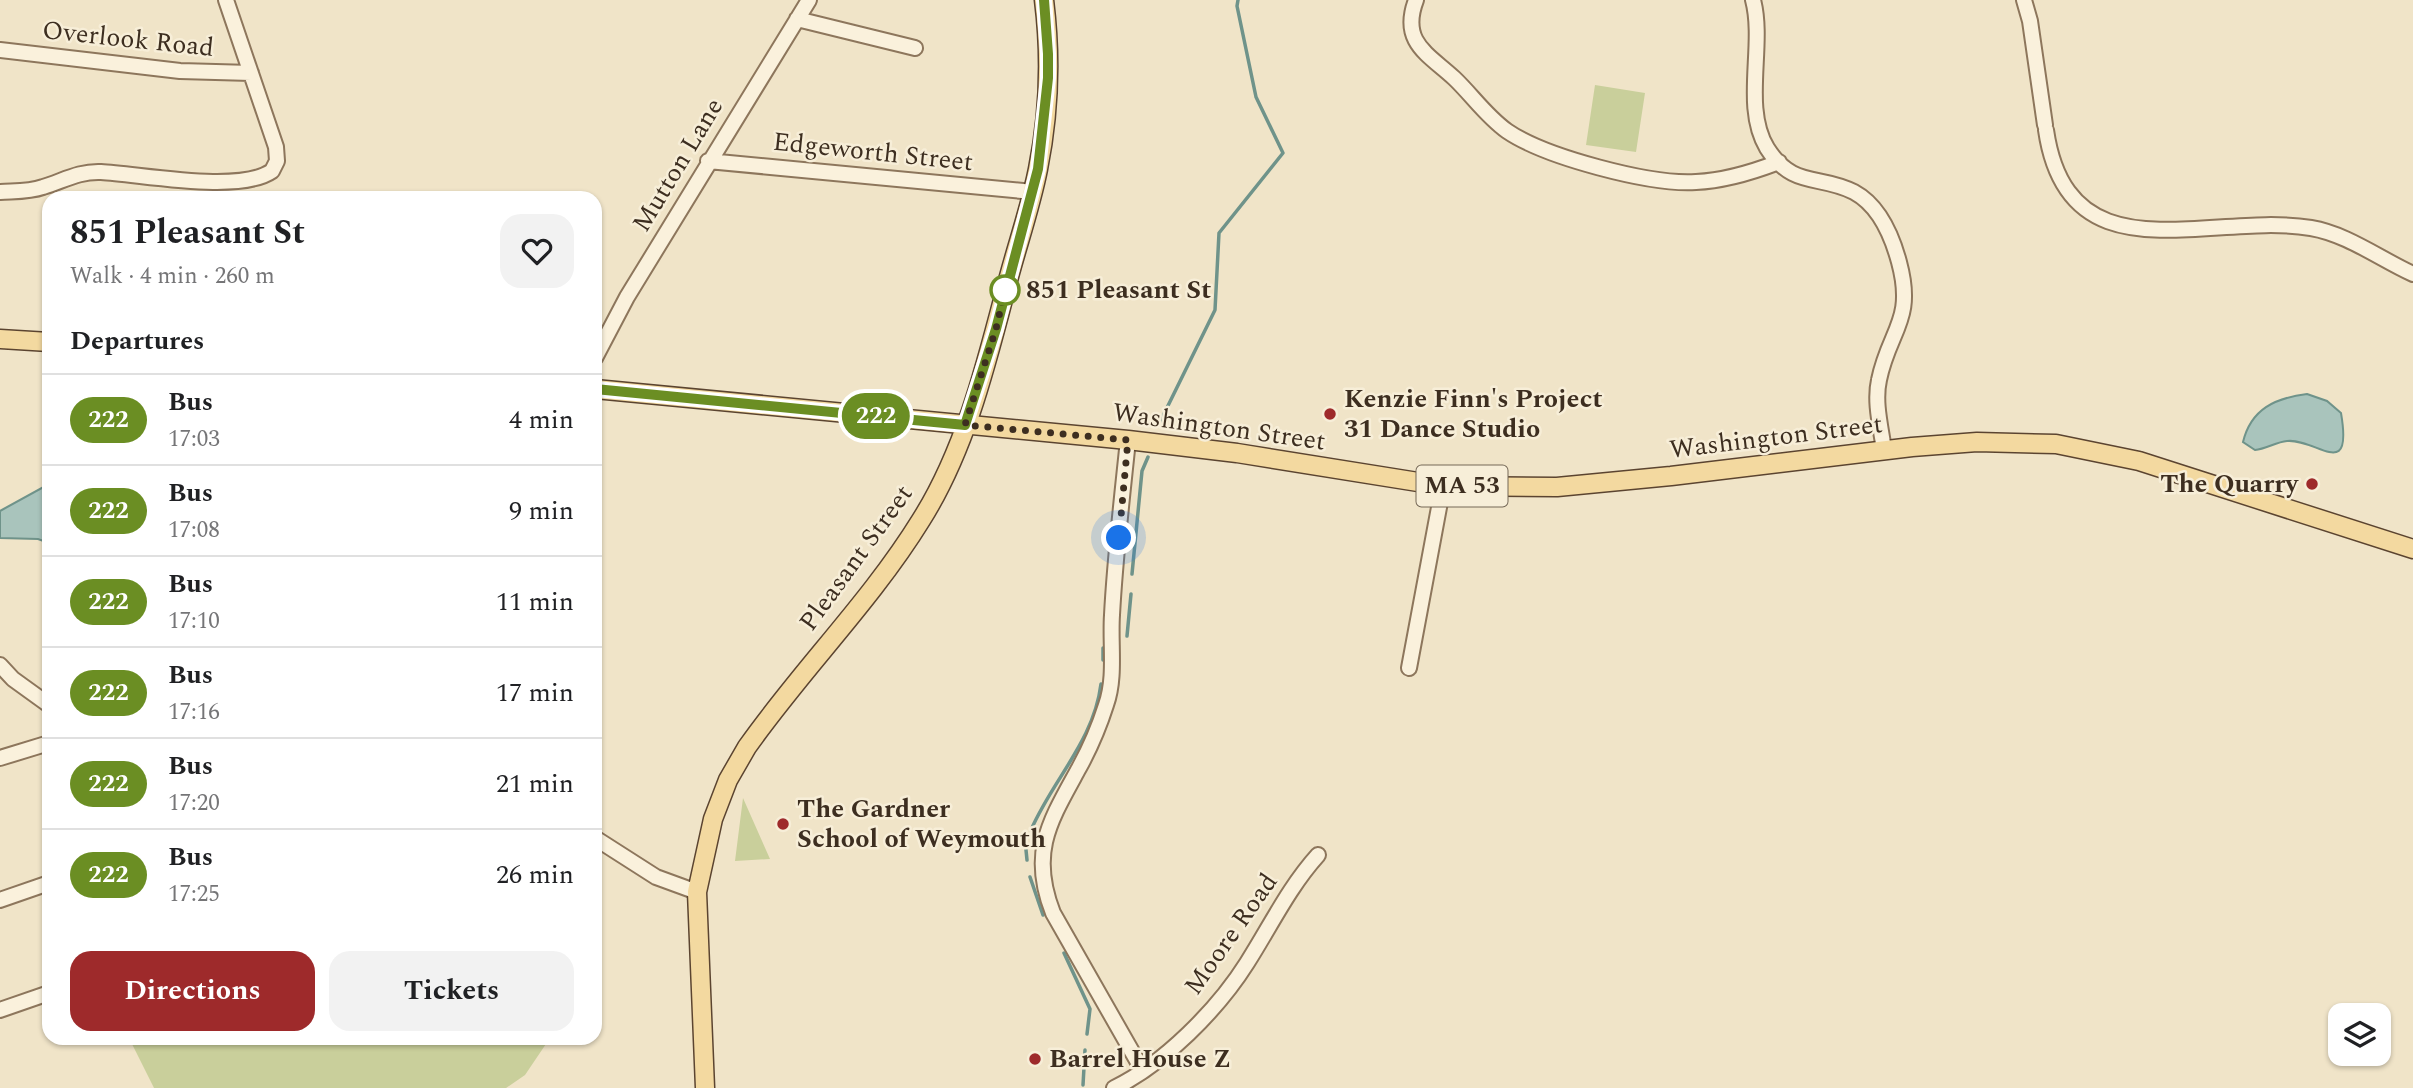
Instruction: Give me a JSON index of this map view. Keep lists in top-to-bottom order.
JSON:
{
  "streets": {
    "main road": ["Washington Street", "MA 53", "Pleasant Street"],
    "street": [
      "Overlook Road",
      "Edgeworth Street",
      "Mutton Lane",
      "Moore Road"
    ]
  },
  "crossings": [
    ["Edgeworth Street", "Mutton Lane"],
    ["Edgeworth Street", "Pleasant Street"],
    ["Washington Street", "Pleasant Street"]
  ],
  "places": [
    "851 Pleasant St",
    "Kenzie Finn's Project 31 Dance Studio",
    "The Quarry",
    "The Gardner School of Weymouth",
    "Barrel House Z"
  ],
  "lines": ["bus line 222"],
  "page": {
    "on_map": "222",
    "heading": [
      ["851 Pleasant St", "Walk · 4 min · 260 m"],
      "Departures"
    ],
    "list": [
      {
        "mark": "222",
        "name": "Bus",
        "note": "17:03",
        "value": "4 min"
      },
      {
        "mark": "222",
        "name": "Bus",
        "note": "17:08",
        "value": "9 min"
      },
      {
        "mark": "222",
        "name": "Bus",
        "note": "17:10",
        "value": "11 min"
      },
      {
        "mark": "222",
        "name": "Bus",
        "note": "17:16",
        "value": "17 min"
      },
      {
        "mark": "222",
        "name": "Bus",
        "note": "17:20",
        "value": "21 min"
      },
      {
        "mark": "222",
        "name": "Bus",
        "note": "17:25",
        "value": "26 min"
      }
    ],
    "buttons": ["Directions", "Tickets"]
  }
}
